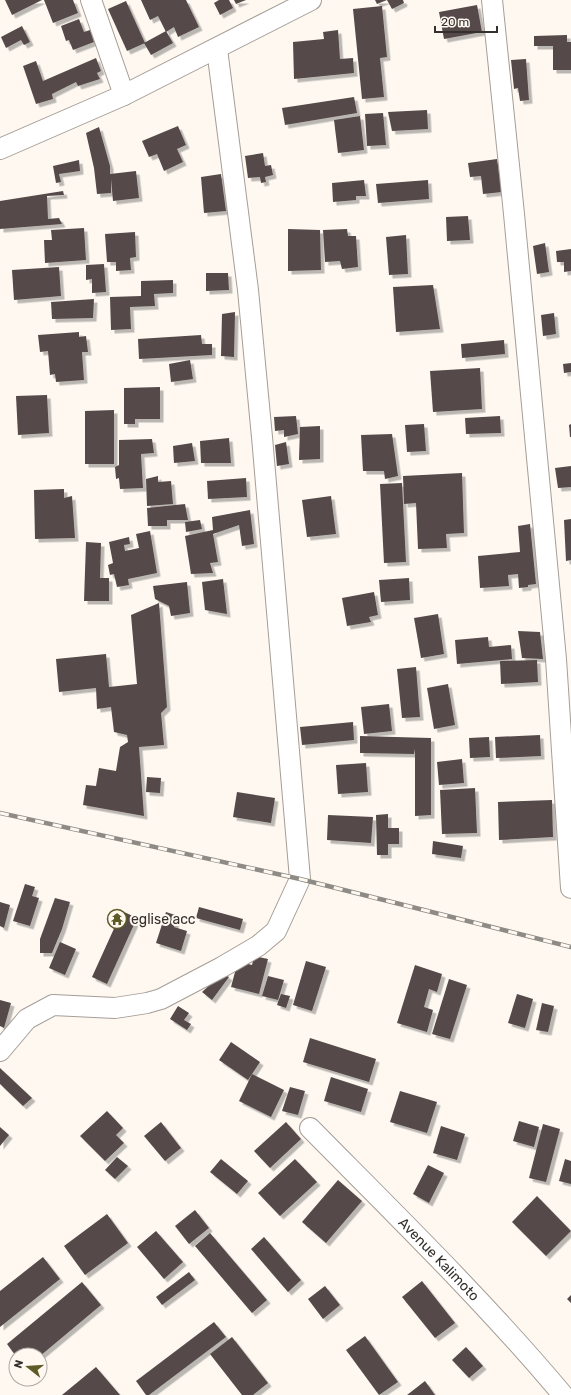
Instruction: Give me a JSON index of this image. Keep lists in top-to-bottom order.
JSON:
{
  "streets": {
    "street": ["Avenue Kalimoto"]
  },
  "places": {
    "temple": ["eglise acc"]
  },
  "scale_bar": "20 m",
  "north": "left"
}
